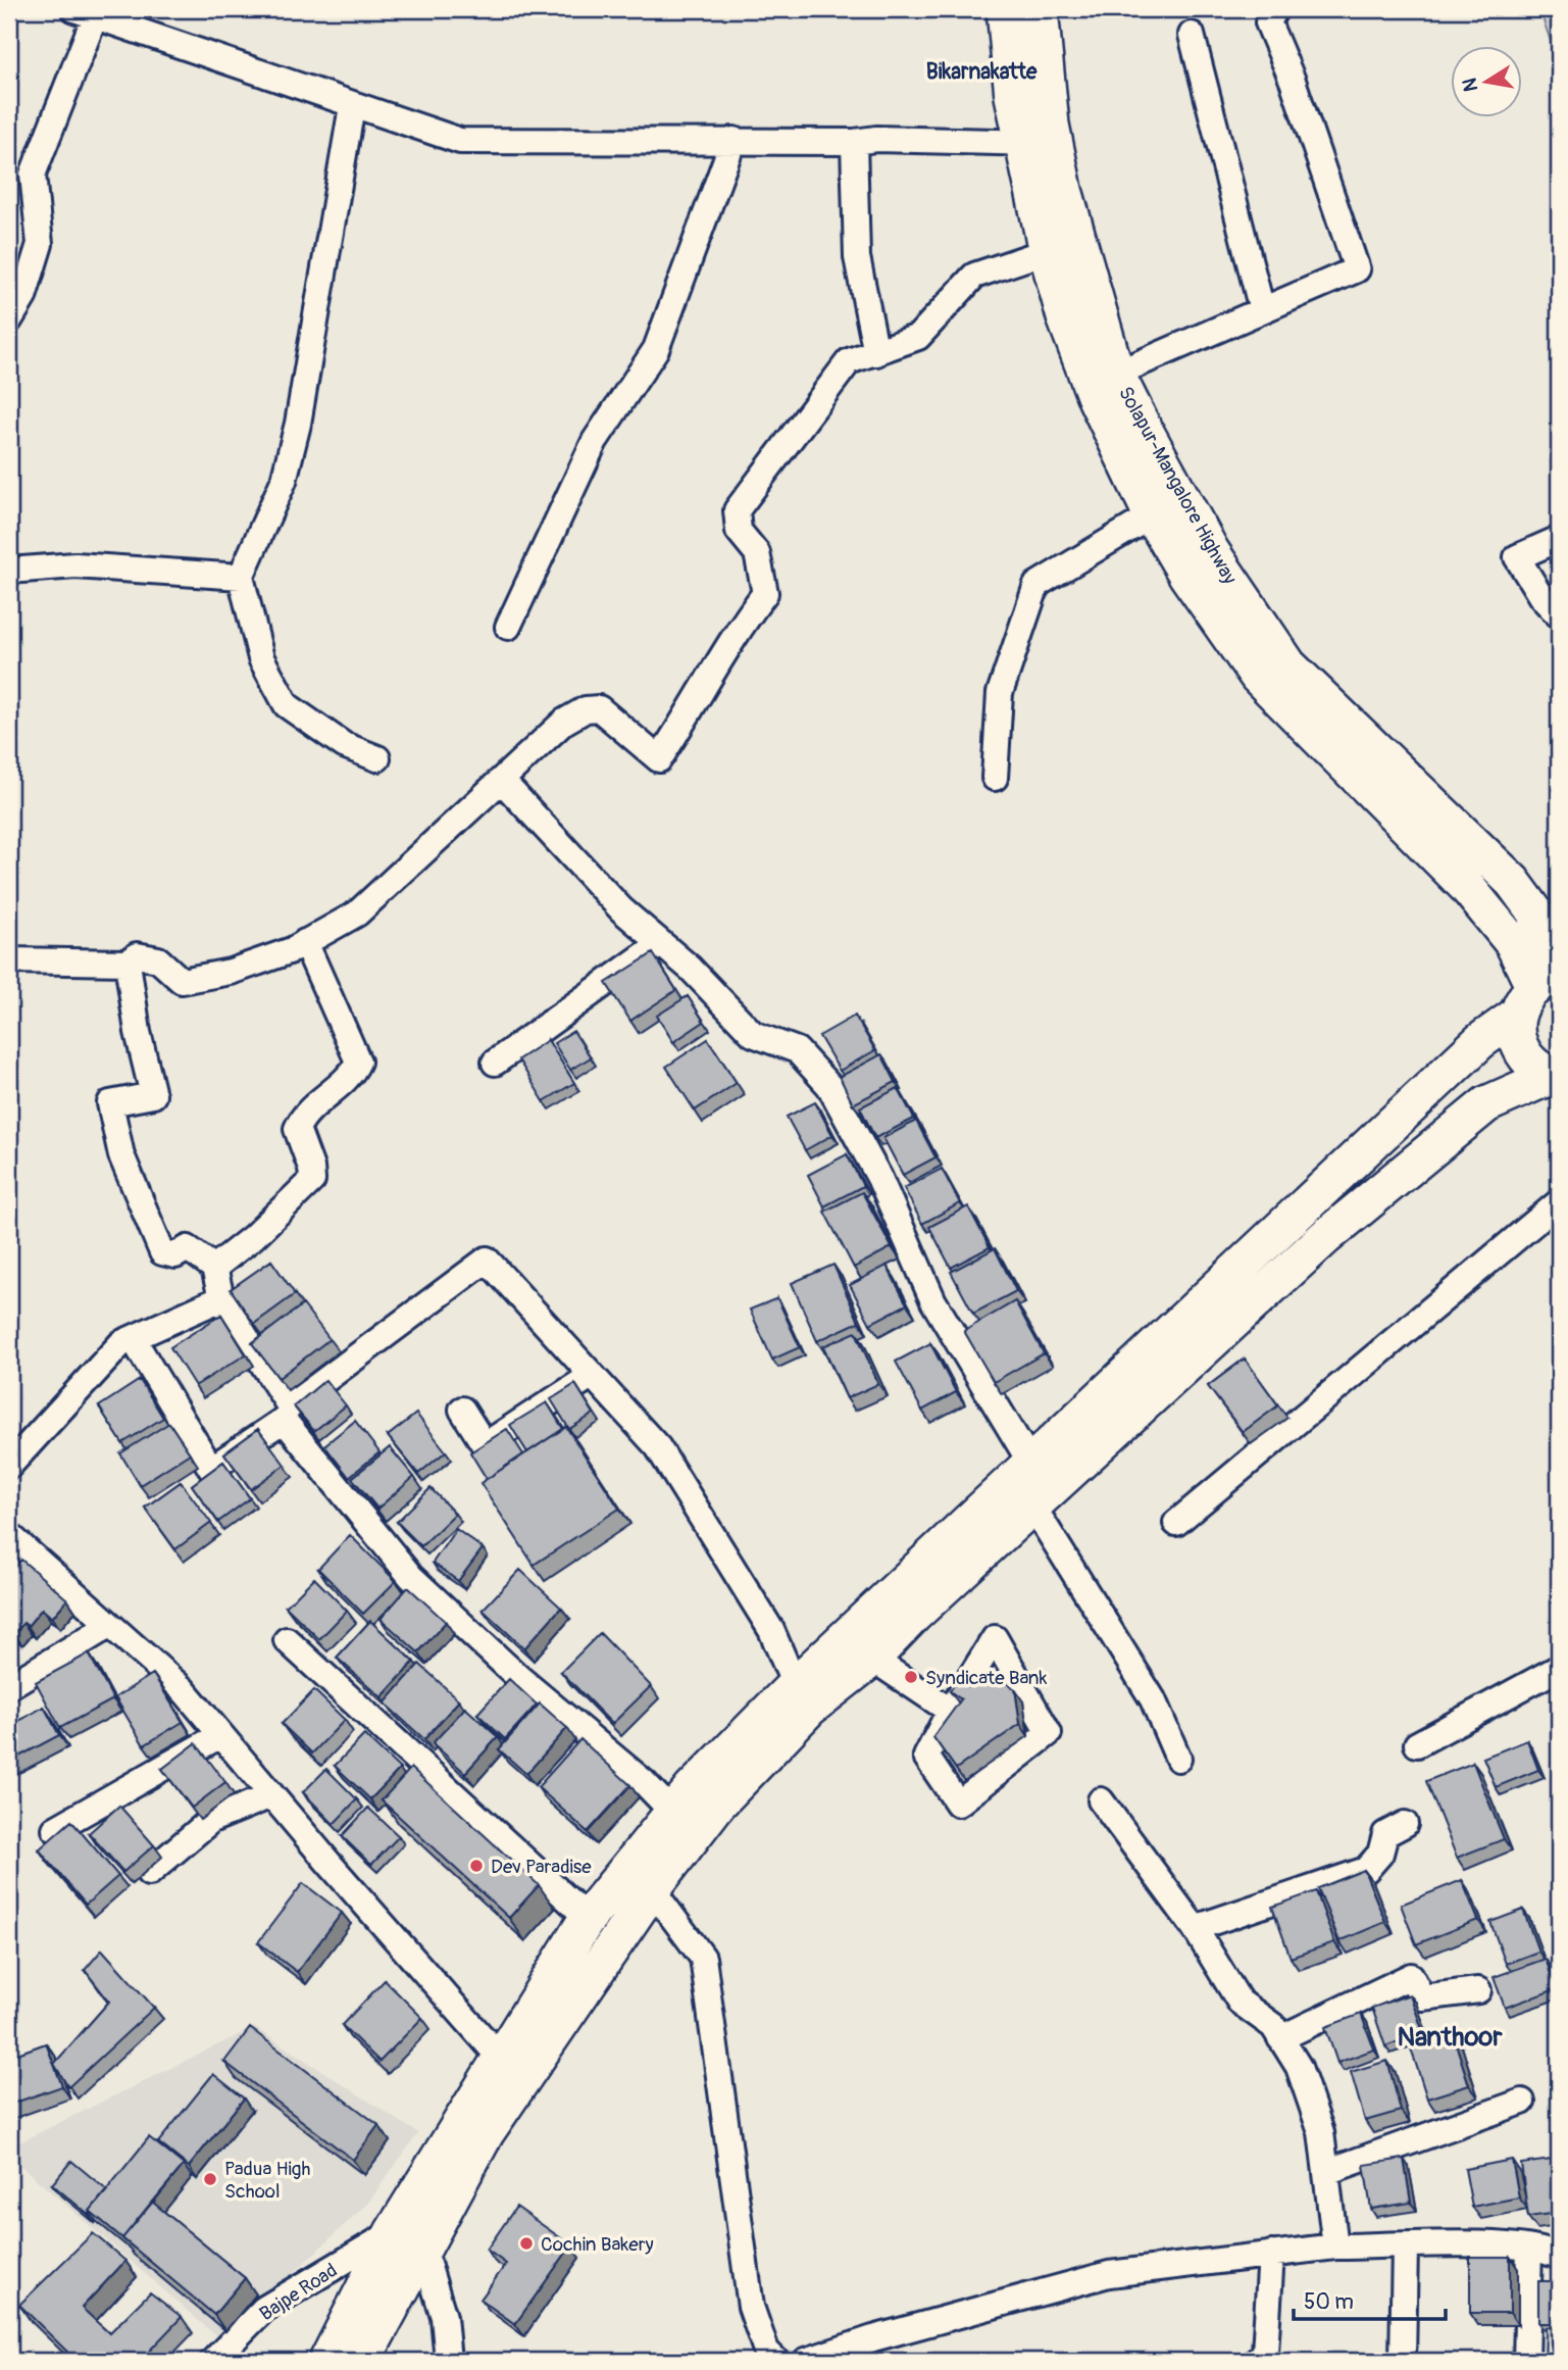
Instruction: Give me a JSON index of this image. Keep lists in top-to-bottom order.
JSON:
{
  "streets": {
    "highway": ["Solapur-Mangalore Highway"],
    "street": ["Bajpe Road"]
  },
  "districts": ["Bikarnakatte", "Nanthoor"],
  "places": [
    "Syndicate Bank",
    "Dev Paradise",
    "Padua High School",
    "Cochin Bakery"
  ],
  "scale_bar": "50 m",
  "north": "left"
}
